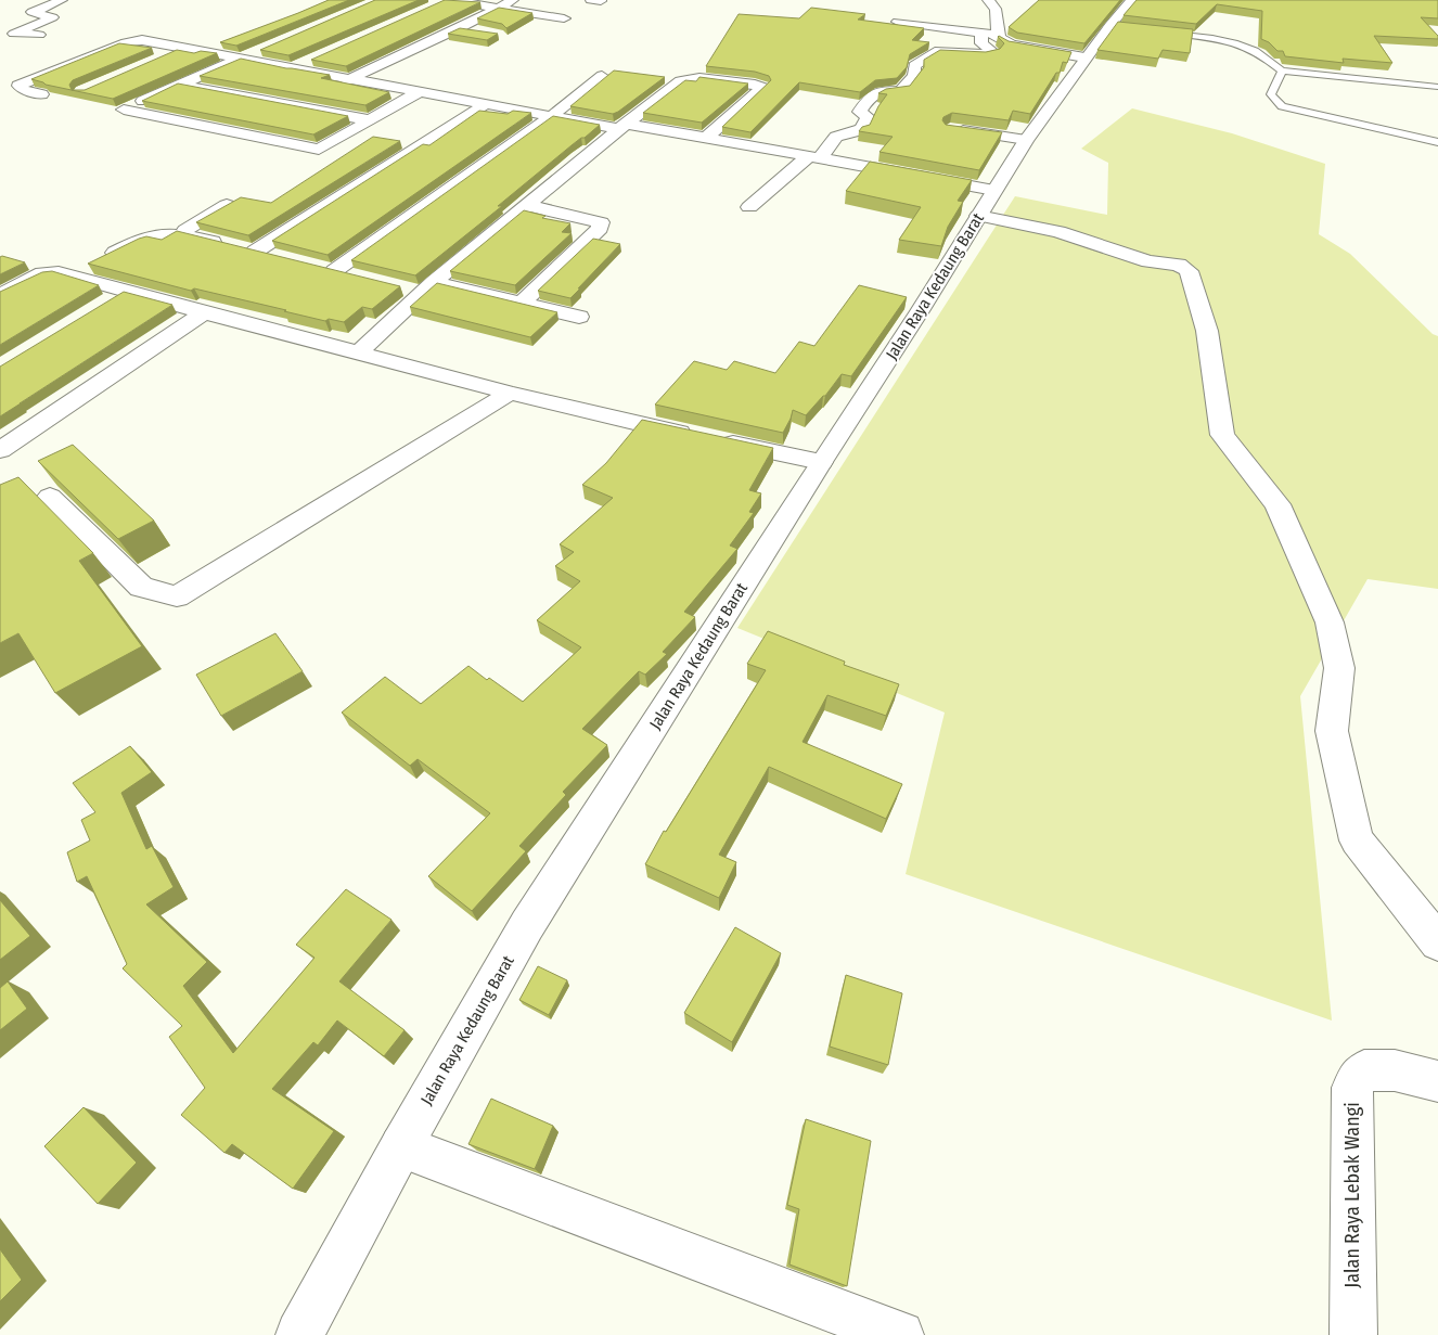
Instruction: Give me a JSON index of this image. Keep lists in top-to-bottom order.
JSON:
{
  "streets": {
    "street": ["Jalan Raya Kedaung Barat", "Jalan Raya Lebak Wangi"]
  }
}
